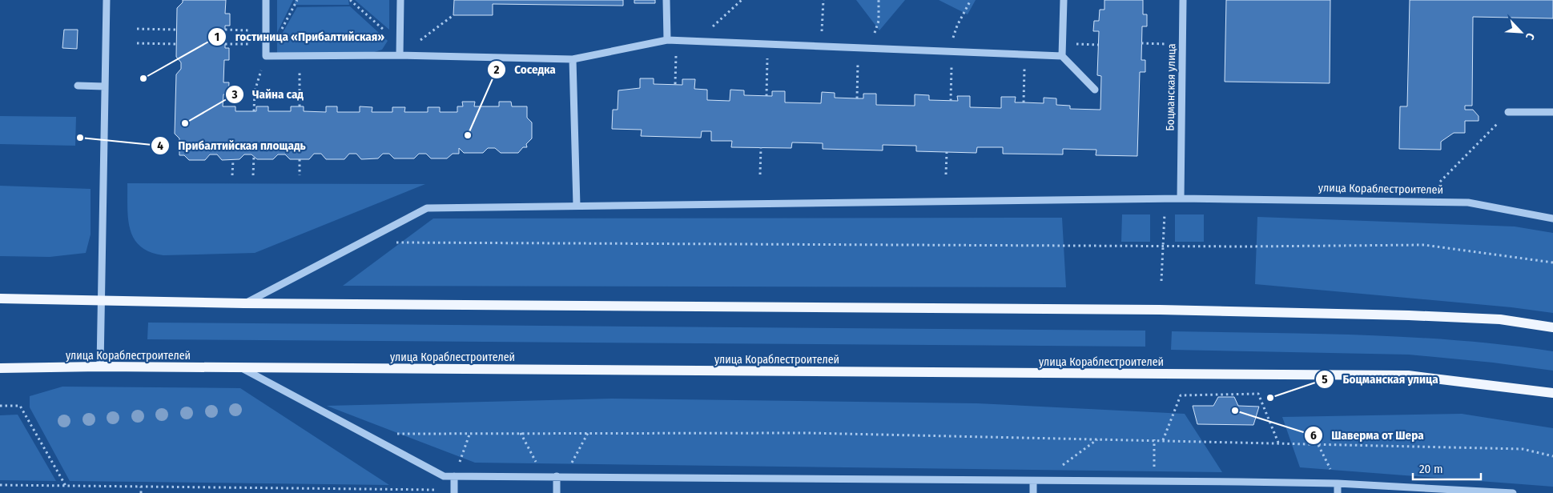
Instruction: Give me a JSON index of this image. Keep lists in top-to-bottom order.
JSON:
{
  "streets": {
    "main road": ["улица Кораблестроителей"],
    "street": ["Боцманская улица"]
  },
  "crossings": [
    ["Боцманская улица", "улица Кораблестроителей"]
  ],
  "places": [
    "гостиница «Прибалтийская»",
    "Чайна сад",
    "Соседка",
    "Прибалтийская площадь",
    "Боцманская улица",
    "Шаверма от Шера"
  ],
  "scale_bar": "20 m",
  "north": "bottom right"
}
